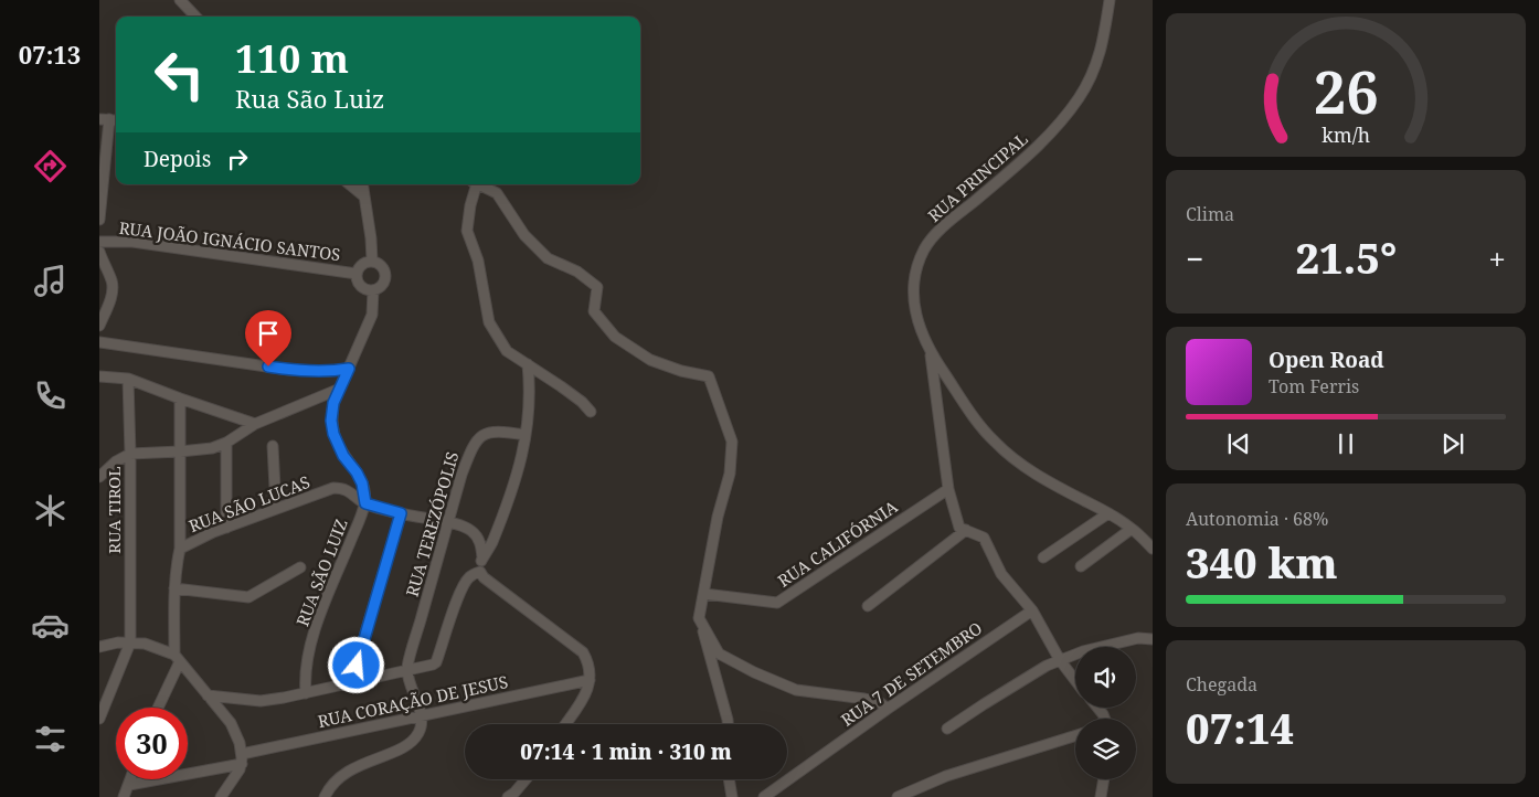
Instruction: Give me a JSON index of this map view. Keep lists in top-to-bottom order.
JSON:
{
  "streets": {
    "street": [
      "RUA PRINCIPAL",
      "RUA JOÃO IGNÁCIO SANTOS",
      "RUA SÃO LUCAS",
      "RUA TIROL",
      "RUA TEREZÓPOLIS",
      "RUA CALIFÓRNIA",
      "RUA SÃO LUIZ",
      "RUA 7 DE SETEMBRO",
      "RUA CORAÇÃO DE JESUS"
    ]
  },
  "crossings": [
    ["RUA SÃO LUCAS", "RUA SÃO LUIZ"],
    ["RUA TEREZÓPOLIS", "RUA SÃO LUIZ"]
  ],
  "page": {
    "tabs": "07:13",
    "turn": ["110 m", "Rua São Luiz"],
    "then": "Depois",
    "tile": [
      "Clima",
      ["Autonomia · 68%", "340 km"],
      ["Chegada", "07:14"]
    ],
    "heat": ["−", "21.5°", "+"],
    "song": ["Open Road", "Tom Ferris"],
    "limit": "30",
    "trip": "07:14 · 1 min · 310 m",
    "gauge": ["26", "km/h"]
  }
}
